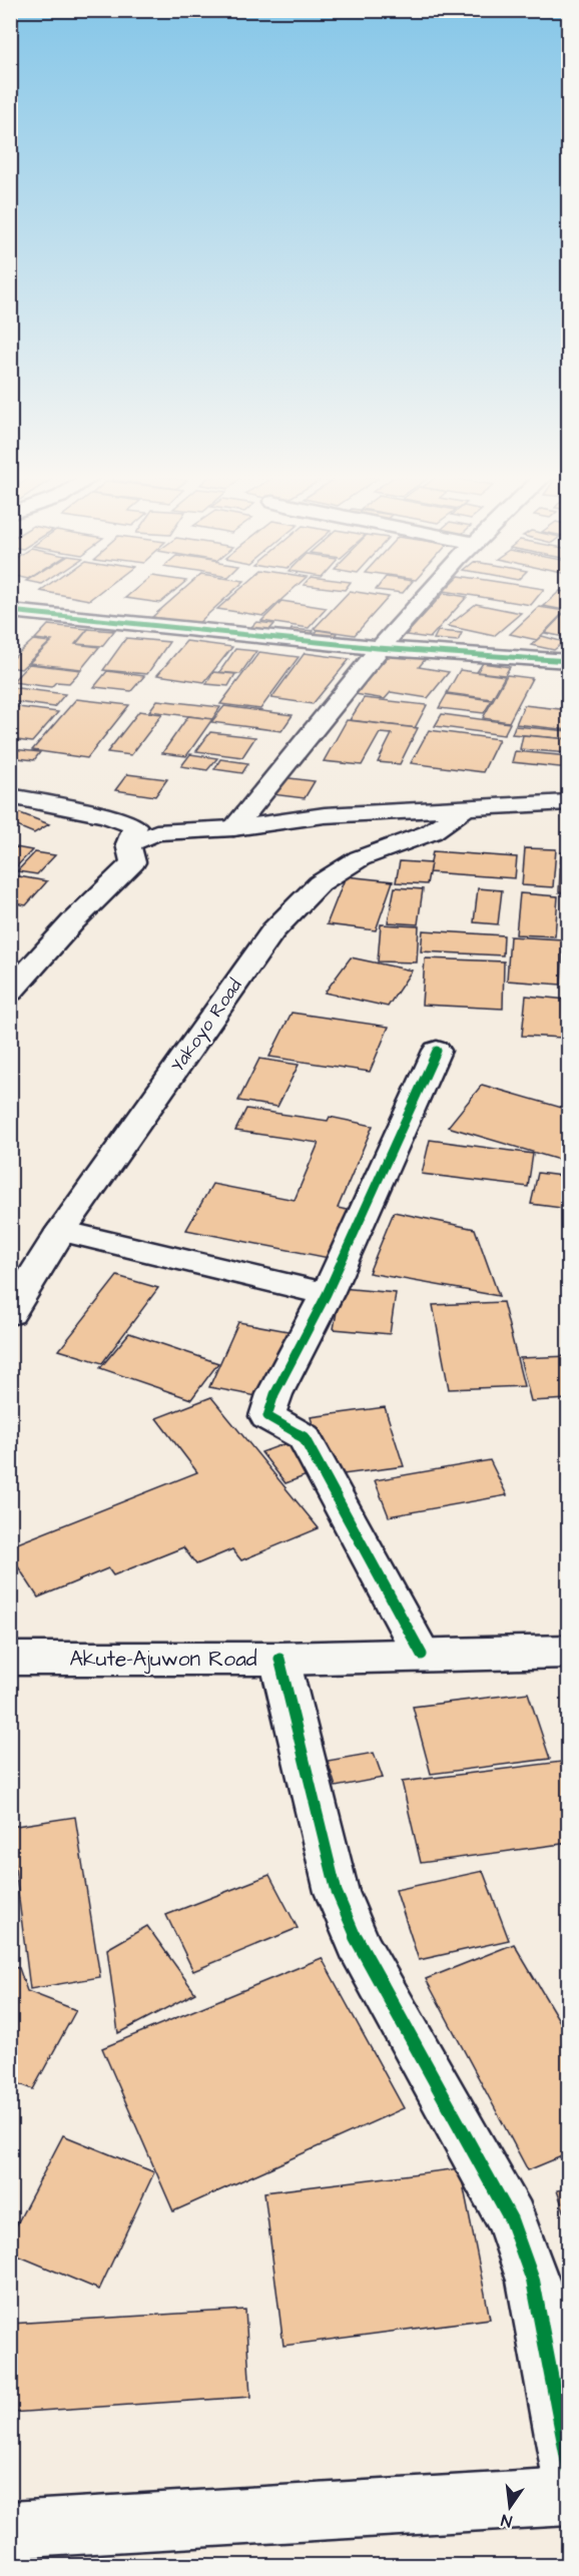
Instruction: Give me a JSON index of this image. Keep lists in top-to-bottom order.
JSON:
{
  "streets": {
    "street": ["Yakoyo Road", "Akute-Ajuwon Road"]
  },
  "north": "bottom"
}
